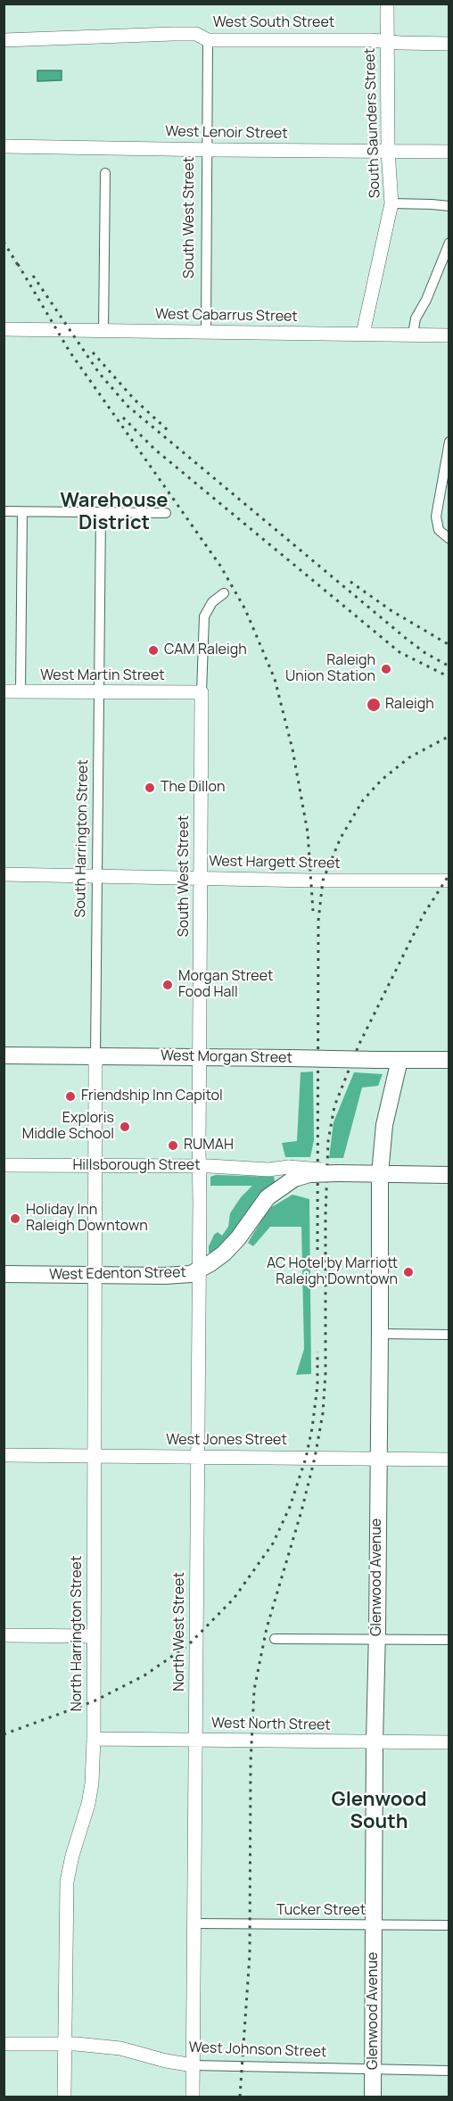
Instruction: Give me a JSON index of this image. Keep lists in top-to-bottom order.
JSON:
{
  "streets": {
    "main road": [
      "West Morgan Street",
      "Hillsborough Street",
      "West Edenton Street",
      "Glenwood Avenue"
    ],
    "street": [
      "West South Street",
      "South Saunders Street",
      "West Lenoir Street",
      "South West Street",
      "West Cabarrus Street",
      "West Martin Street",
      "South Harrington Street",
      "West Hargett Street",
      "West Jones Street",
      "North West Street",
      "North Harrington Street",
      "West North Street",
      "Tucker Street",
      "West Johnson Street"
    ]
  },
  "crossings": [
    ["West South Street", "South Saunders Street"],
    ["West South Street", "South West Street"],
    ["South Saunders Street", "West Lenoir Street"],
    ["South Saunders Street", "West Cabarrus Street"],
    ["West Lenoir Street", "South West Street"],
    ["South West Street", "West Cabarrus Street"],
    ["South West Street", "West Martin Street"],
    ["South West Street", "West Hargett Street"],
    ["South West Street", "West Morgan Street"],
    ["South West Street", "Hillsborough Street"],
    ["South West Street", "North West Street"],
    ["West Martin Street", "South Harrington Street"],
    ["South Harrington Street", "West Hargett Street"],
    ["South Harrington Street", "West Morgan Street"],
    ["South Harrington Street", "Hillsborough Street"],
    ["South Harrington Street", "North Harrington Street"],
    ["West Morgan Street", "Glenwood Avenue"],
    ["Hillsborough Street", "West Edenton Street"],
    ["Hillsborough Street", "Glenwood Avenue"],
    ["Hillsborough Street", "North West Street"],
    ["Hillsborough Street", "North Harrington Street"],
    ["West Edenton Street", "North West Street"],
    ["West Edenton Street", "North Harrington Street"],
    ["West Jones Street", "Glenwood Avenue"],
    ["West Jones Street", "North West Street"],
    ["West Jones Street", "North Harrington Street"],
    ["Glenwood Avenue", "West North Street"],
    ["Glenwood Avenue", "Tucker Street"],
    ["Glenwood Avenue", "West Johnson Street"],
    ["North West Street", "West North Street"],
    ["North West Street", "Tucker Street"],
    ["North West Street", "West Johnson Street"],
    ["North Harrington Street", "West North Street"],
    ["North Harrington Street", "West Johnson Street"]
  ],
  "districts": ["Warehouse District", "Glenwood South"],
  "places": [
    "CAM Raleigh",
    "Raleigh Union Station",
    "Raleigh",
    "The Dillon",
    "Morgan Street Food Hall",
    "Friendship Inn Capitol",
    "Exploris Middle School",
    "RUMAH",
    "Holiday Inn Raleigh Downtown",
    "AC Hotel by Marriott Raleigh Downtown"
  ]
}
